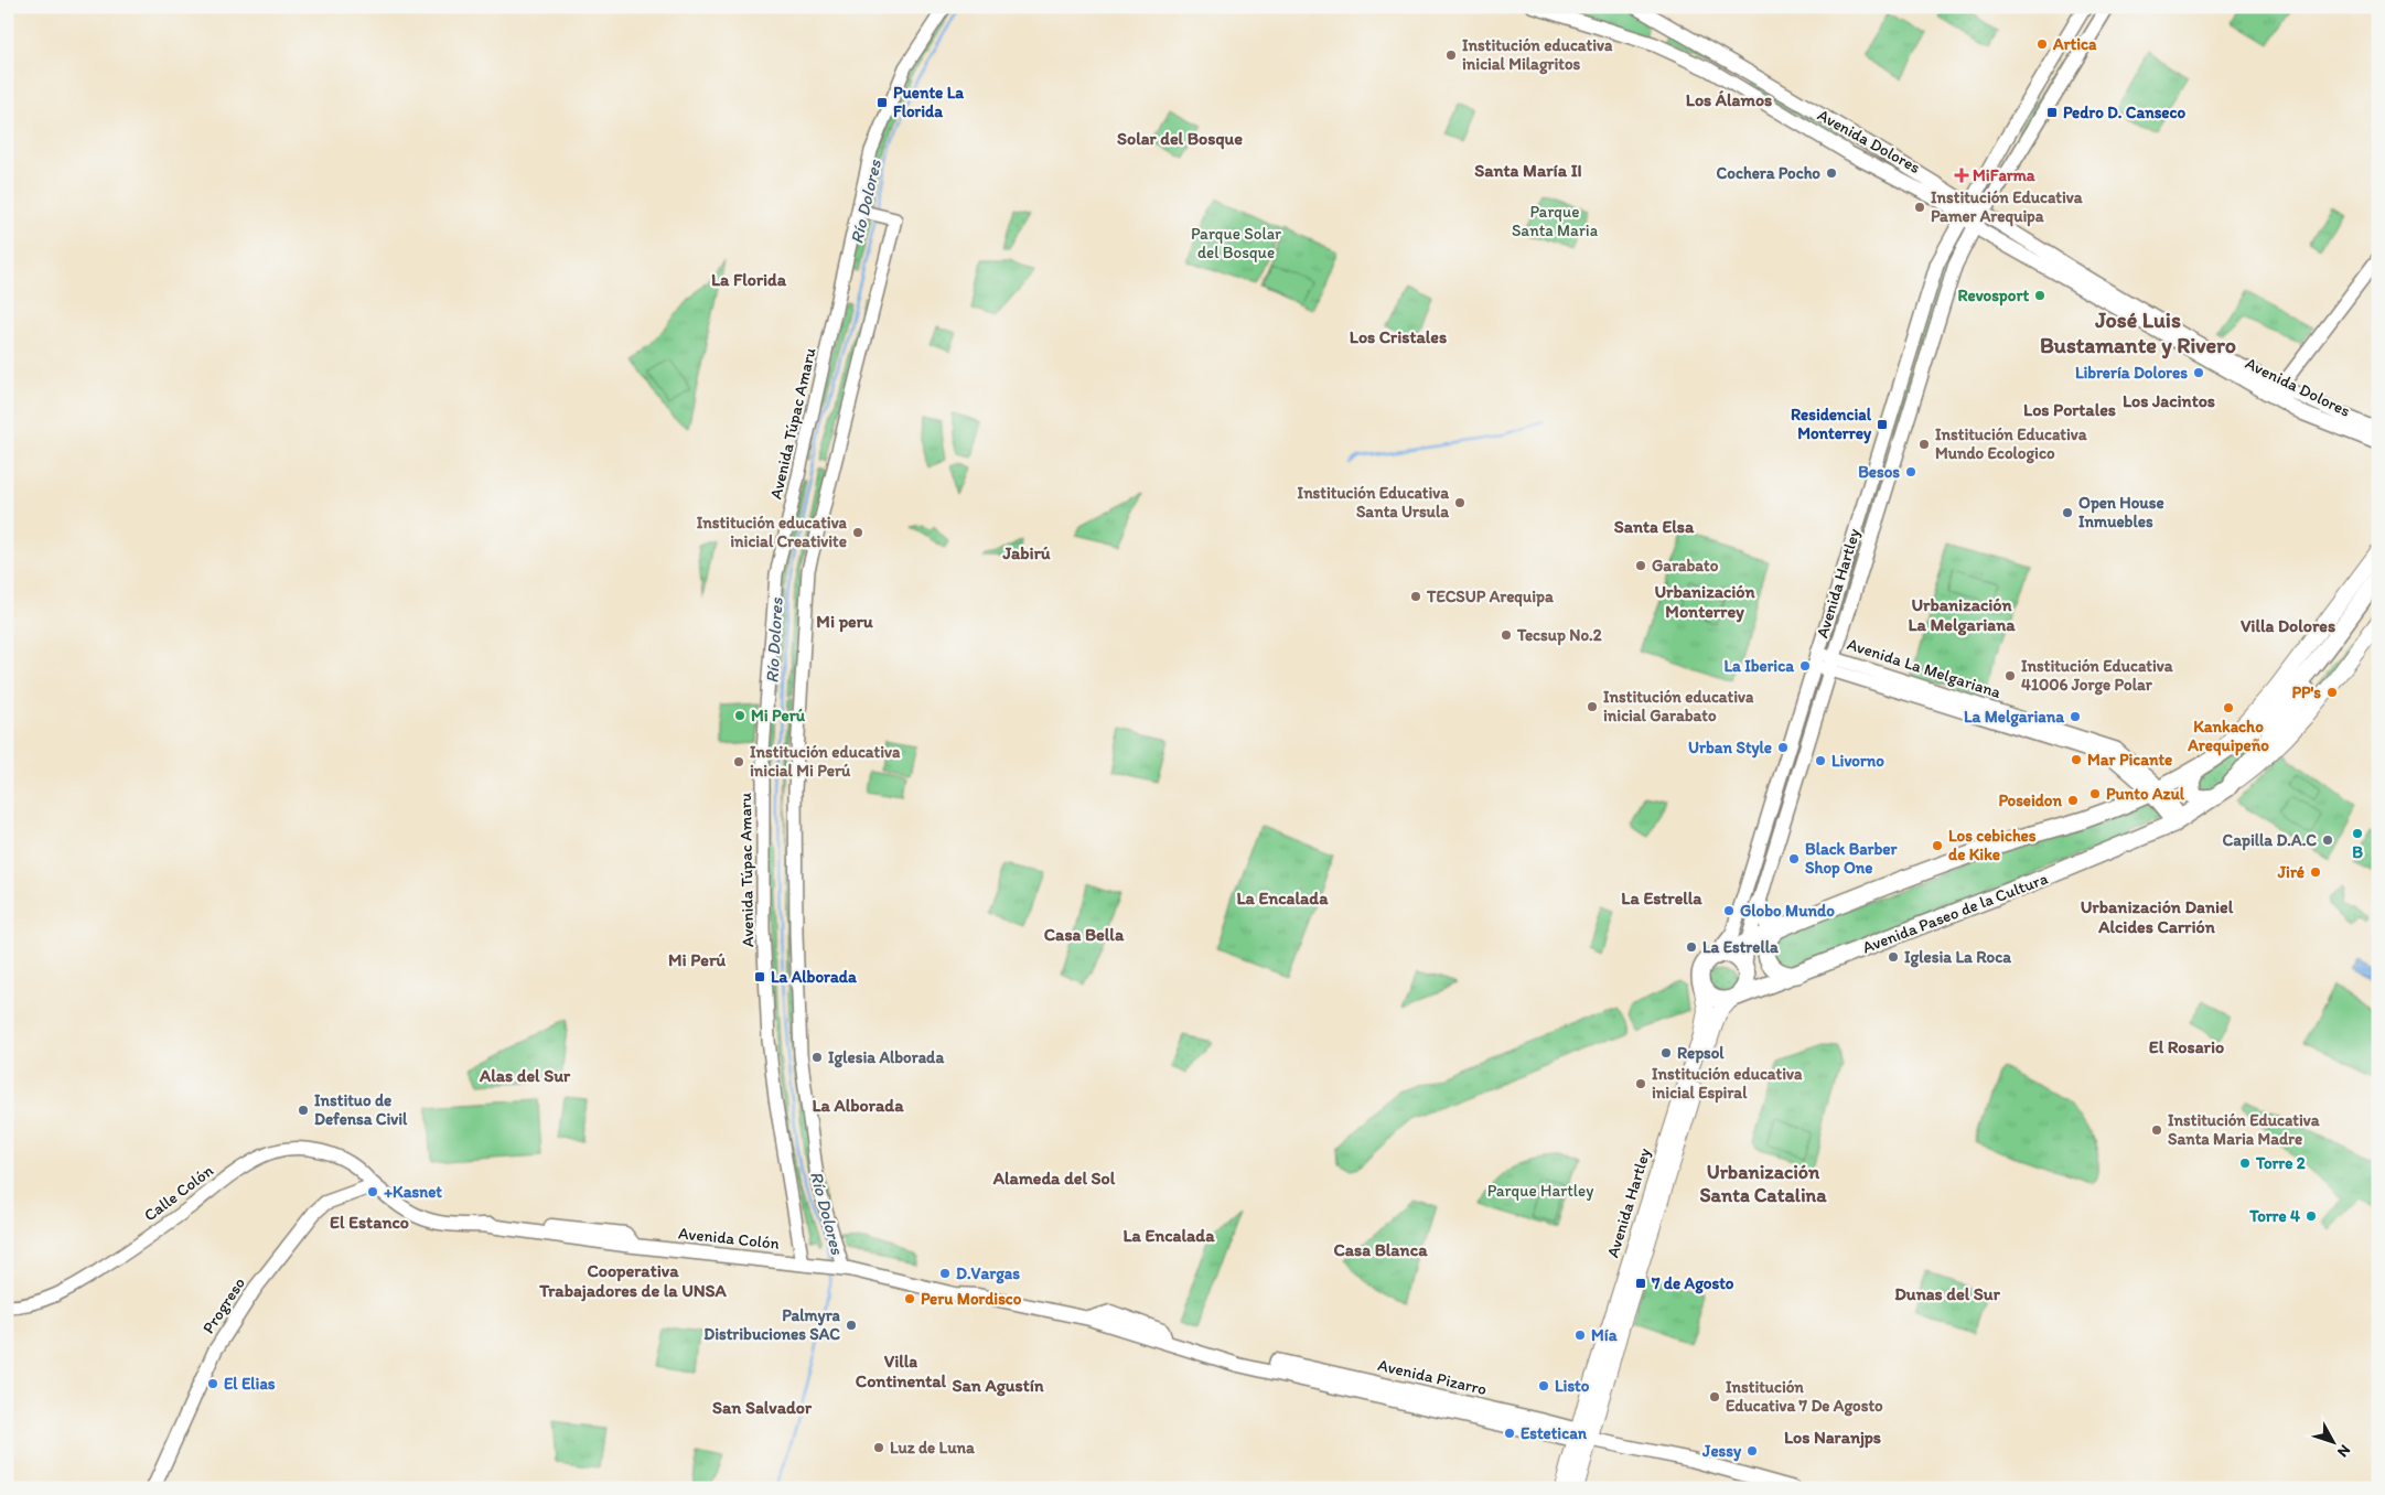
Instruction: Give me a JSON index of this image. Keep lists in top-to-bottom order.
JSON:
{
  "streets": {
    "highway": ["Avenida Paseo de la Cultura"],
    "main road": [
      "Avenida Dolores",
      "Avenida Hartley",
      "Avenida Colón",
      "Progreso",
      "Avenida Pizarro"
    ],
    "street": ["Avenida Túpac Amaru", "Avenida La Melgariana", "Calle Colón"]
  },
  "crossings": [
    ["Avenida Dolores", "Avenida Hartley"],
    ["Avenida Túpac Amaru", "Avenida Colón"],
    ["Avenida Hartley", "Avenida La Melgariana"],
    ["Avenida Hartley", "Avenida Paseo de la Cultura"],
    ["Avenida Hartley", "Avenida Pizarro"],
    ["Avenida La Melgariana", "Avenida Paseo de la Cultura"],
    ["Calle Colón", "Avenida Colón"],
    ["Calle Colón", "Progreso"],
    ["Avenida Colón", "Progreso"],
    ["Avenida Colón", "Avenida Pizarro"]
  ],
  "districts": [
    "Los Álamos",
    "Solar del Bosque",
    "Santa María II",
    "La Florida",
    "José Luis Bustamante y Rivero",
    "Los Cristales",
    "Los Jacintos",
    "Los Portales",
    "Santa Elsa",
    "Jabirú",
    "Urbanización Monterrey",
    "Urbanización La Melgariana",
    "Mi peru",
    "Villa Dolores",
    "La Encalada",
    "La Estrella",
    "Urbanización Daniel Alcides Carrión",
    "Casa Bella",
    "Mi Perú",
    "El Rosario",
    "Alas del Sur",
    "La Alborada",
    "Urbanización Santa Catalina",
    "Alameda del Sol",
    "El Estanco",
    "La Encalada",
    "Casa Blanca",
    "Cooperativa Trabajadores de la UNSA",
    "Dunas del Sur",
    "Villa Continental",
    "San Agustín",
    "San Salvador",
    "Los Naranjps"
  ],
  "water": ["Río Dolores"],
  "parks": ["Parque Santa Maria", "Parque Solar del Bosque", "Parque Hartley"],
  "places": {
    "other": [
      "Artica",
      "Institución educativa inicial Milagritos",
      "Cochera Pocho",
      "Institución Educativa Pamer Arequipa",
      "Revosport",
      "Librería Dolores",
      "Institución Educativa Mundo Ecologico",
      "Besos",
      "Institución Educativa Santa Ursula",
      "Open House Inmuebles",
      "Institución educativa inicial Creativite",
      "Garabato",
      "TECSUP Arequipa",
      "Tecsup No.2",
      "La Iberica",
      "Institución Educativa 41006 Jorge Polar",
      "PP's",
      "Institución educativa inicial Garabato",
      "Kankacho Arequipeño",
      "Mi Perú",
      "La Melgariana",
      "Urban Style",
      "Mar Picante",
      "Livorno",
      "Institución educativa inicial Mi Perú",
      "Punto Azul",
      "Poseidon",
      "B",
      "Capilla D.A.C",
      "Los cebiches de Kike",
      "Black Barber Shop One",
      "Jiré",
      "Globo Mundo",
      "La Estrella",
      "Iglesia La Roca",
      "Repsol",
      "Iglesia Alborada",
      "Institución educativa inicial Espiral",
      "Instituo de Defensa Civil",
      "Institución Educativa Santa Maria Madre",
      "Torre 2",
      "+Kasnet",
      "Torre 4",
      "D.Vargas",
      "Peru Mordisco",
      "Palmyra Distribuciones SAC",
      "Mía",
      "El Elias",
      "Listo",
      "Institución Educativa 7 De Agosto",
      "Estetican",
      "Luz de Luna",
      "Jessy"
    ],
    "transit": [
      "Puente La Florida",
      "Pedro D. Canseco",
      "Residencial Monterrey",
      "La Alborada",
      "7 de Agosto"
    ],
    "health": ["MiFarma"]
  },
  "north": "bottom right"
}
